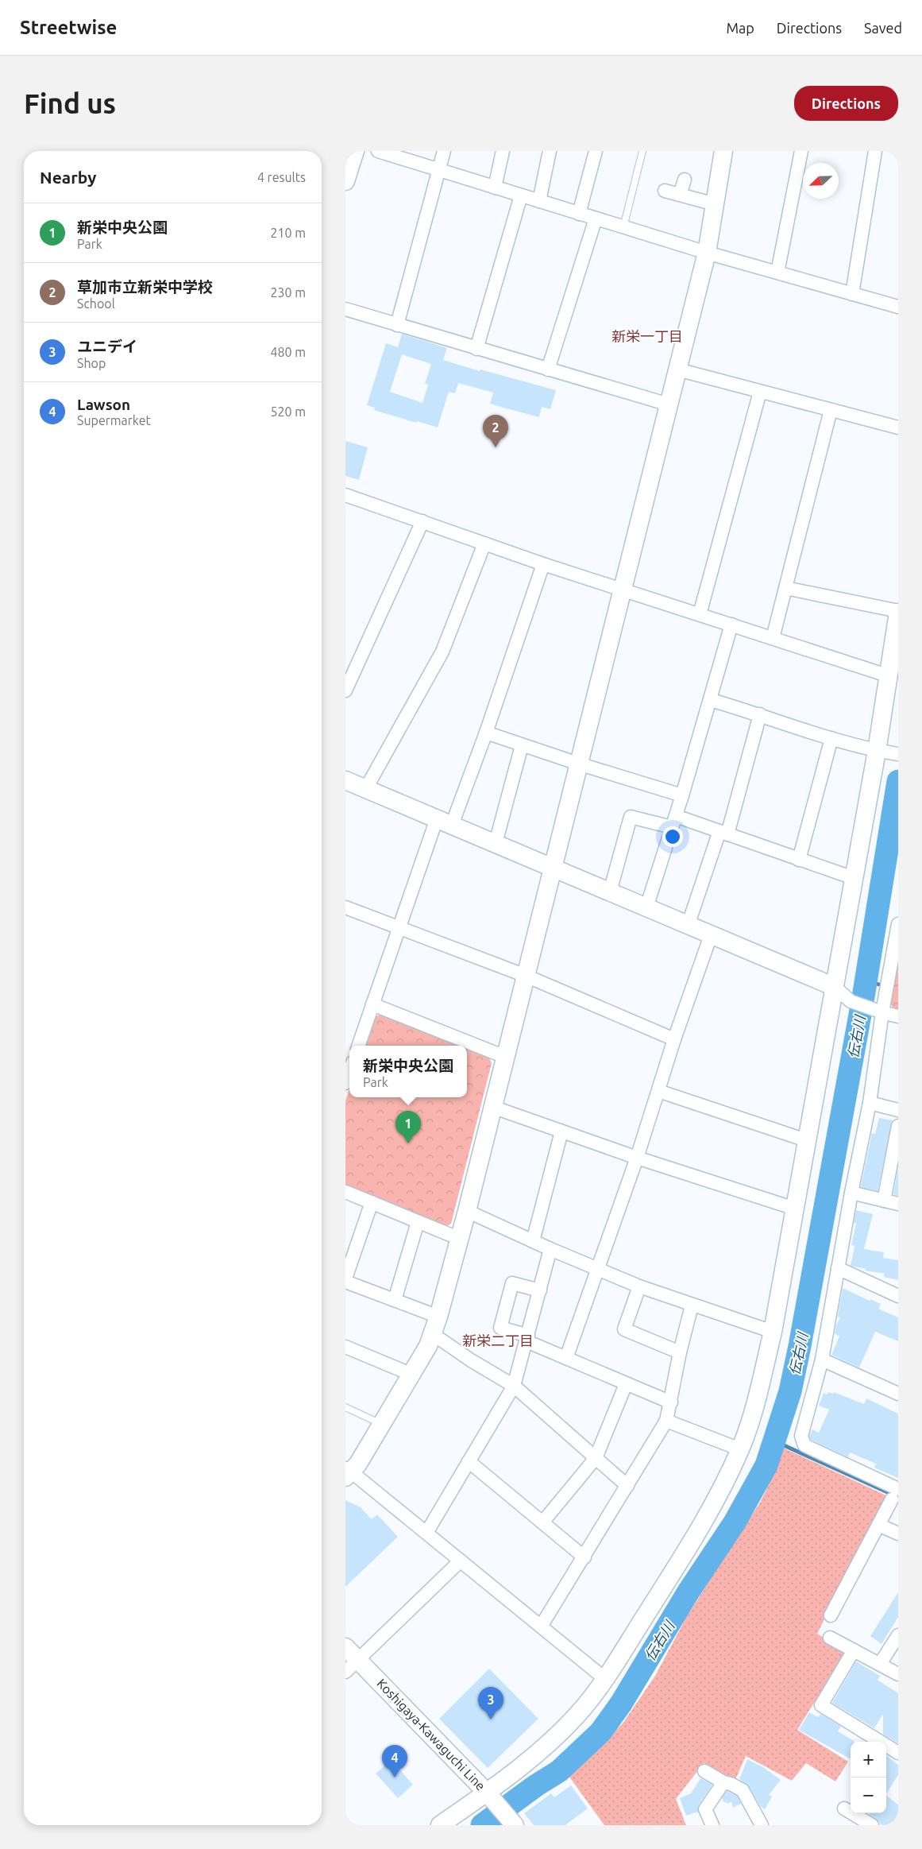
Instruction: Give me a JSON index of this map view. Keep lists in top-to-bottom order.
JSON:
{
  "streets": {
    "street": ["Koshigaya-Kawaguchi Line"]
  },
  "districts": ["新栄一丁目", "新栄二丁目"],
  "water": ["伝右川"],
  "north": "bottom left",
  "page": {
    "header": "Streetwise",
    "nav": ["Map", "Directions", "Saved"],
    "buttons": "Directions",
    "title": "Find us",
    "heading": ["Nearby", "4 results"],
    "list": [
      {
        "mark": "1",
        "name": "新栄中央公園",
        "note": "Park",
        "value": "210 m"
      },
      {
        "mark": "2",
        "name": "草加市立新栄中学校",
        "note": "School",
        "value": "230 m"
      },
      {
        "mark": "3",
        "name": "ユニデイ",
        "note": "Shop",
        "value": "480 m"
      },
      {
        "mark": "4",
        "name": "Lawson",
        "note": "Supermarket",
        "value": "520 m"
      }
    ],
    "pins": [
      "2",
      "1",
      "3",
      "4"
    ],
    "popup": ["新栄中央公園", "Park"],
    "map_buttons": ["+", "−"]
  }
}
